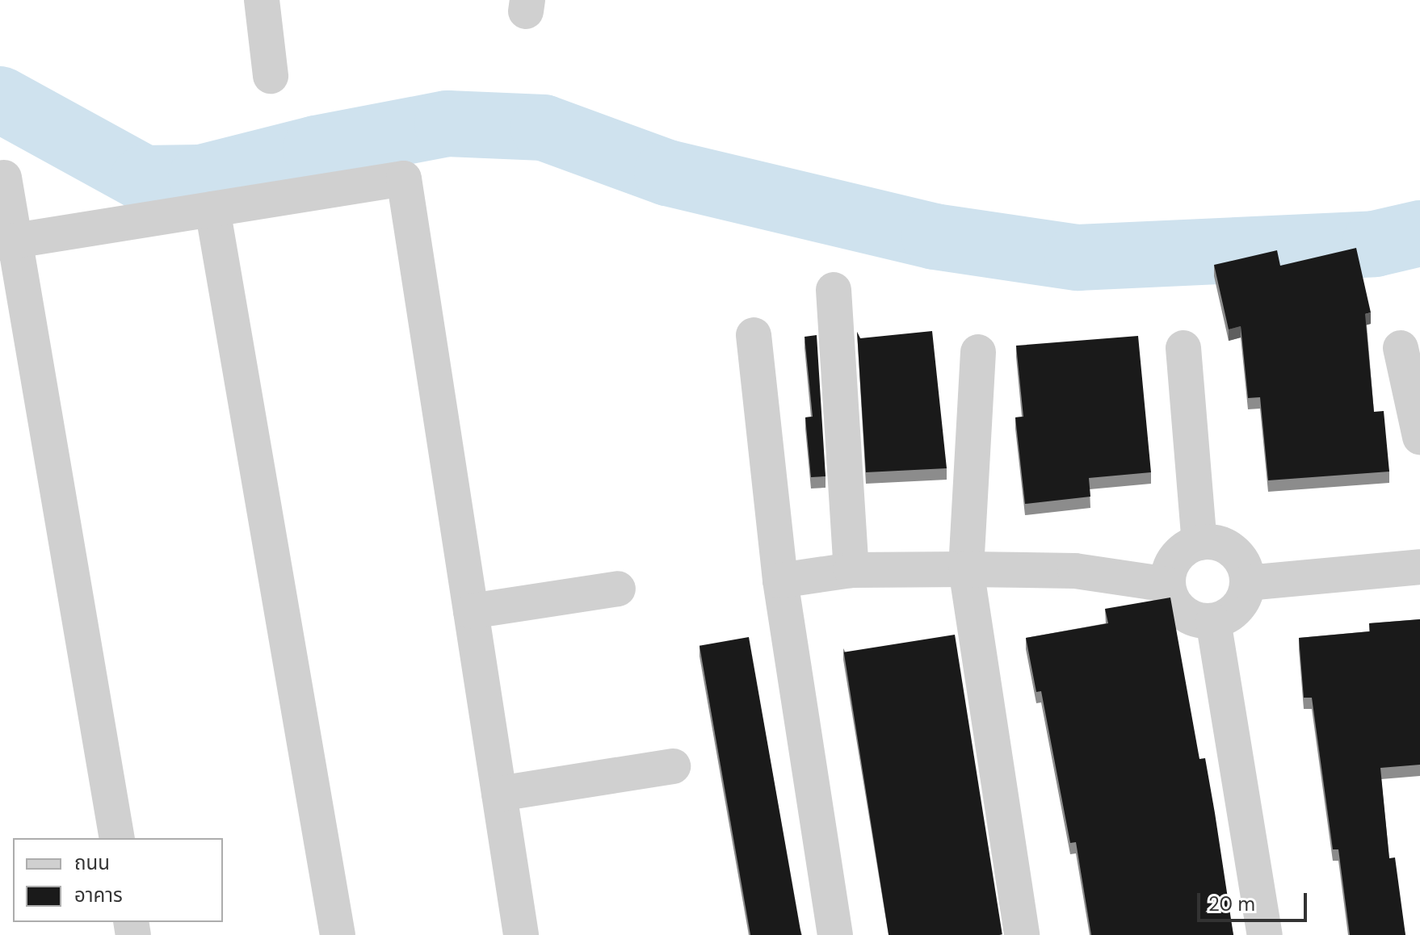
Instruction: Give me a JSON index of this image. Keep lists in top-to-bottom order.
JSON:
{
  "legend": ["ถนน", "อาคาร"],
  "scale_bar": "20 m"
}
